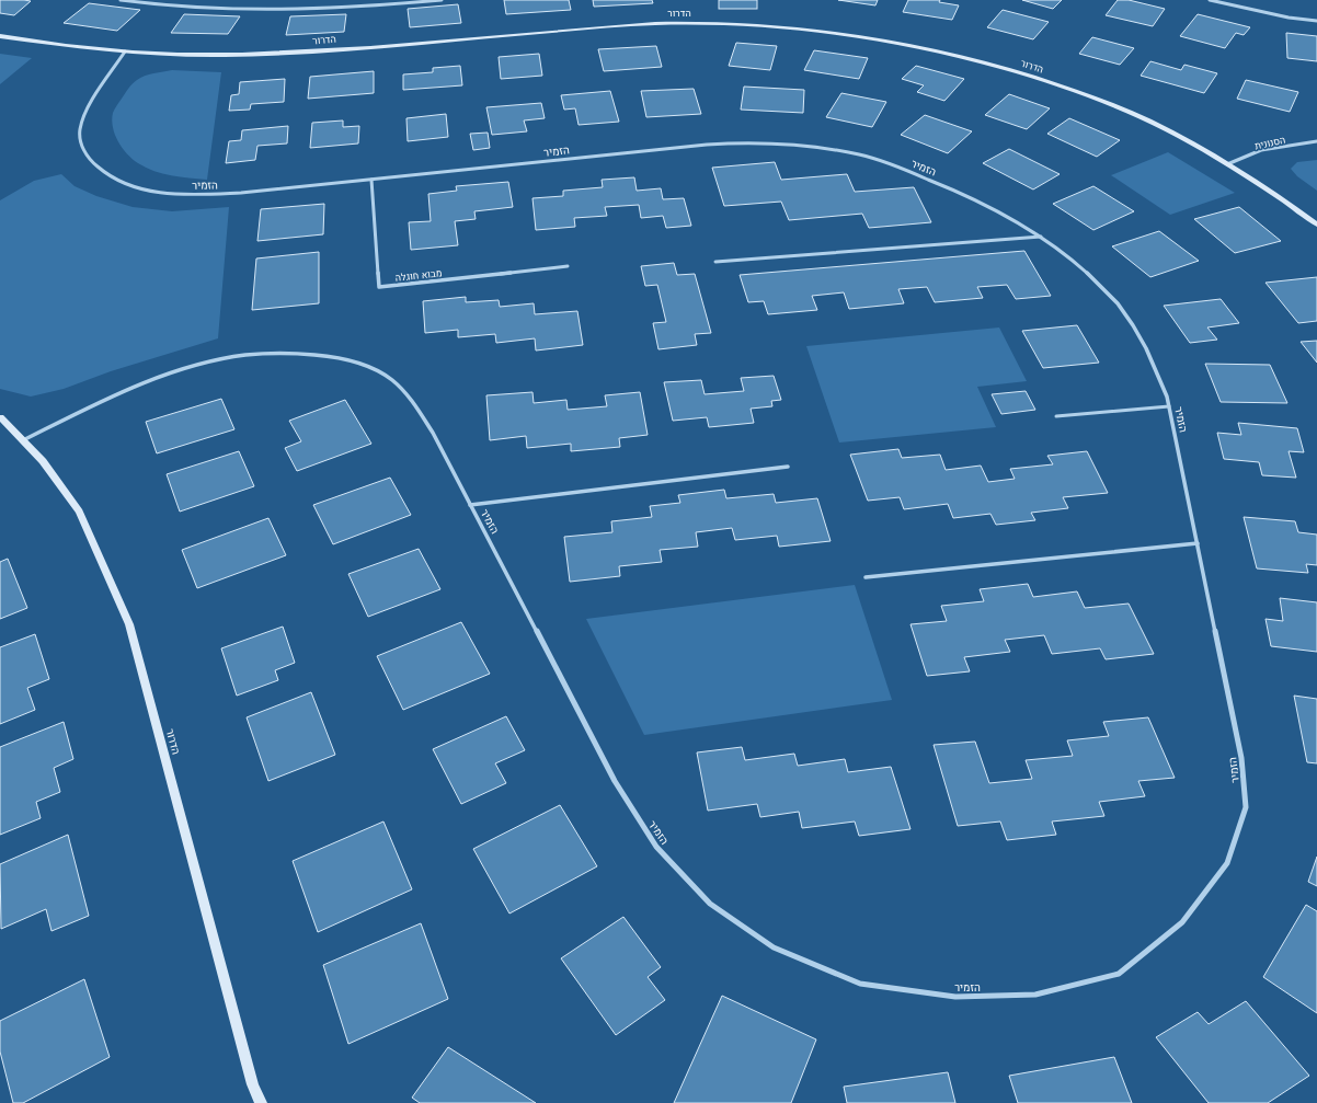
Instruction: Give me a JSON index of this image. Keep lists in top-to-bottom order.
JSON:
{
  "streets": {
    "street": [
      "הדרור",
      "הסנונית",
      "הזמיר",
      "מבוא חוגלה"
    ]
  },
  "crossings": [
    ["הדרור", "הסנונית"],
    ["הדרור", "הזמיר"],
    ["הזמיר", "מבוא חוגלה"]
  ]
}
